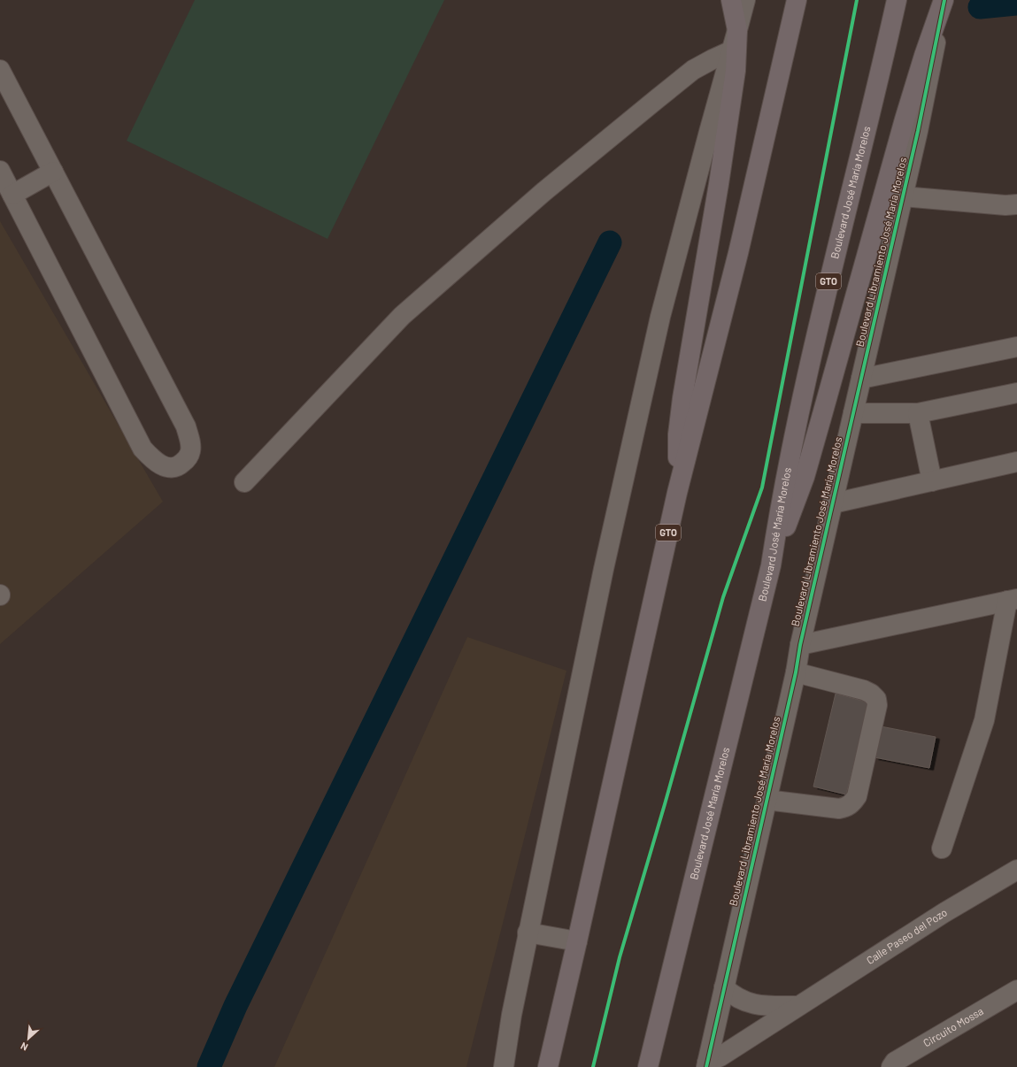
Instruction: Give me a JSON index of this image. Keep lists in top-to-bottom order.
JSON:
{
  "streets": {
    "main road": ["Boulevard José María Morelos", "GTO"],
    "street": ["Boulevard Libramiento José María Morelos", "Calle Paseo del Pozo", "Circuito Mossa"]
  },
  "crossings": [
    ["Boulevard Libramiento José María Morelos", "Calle Paseo del Pozo"]
  ],
  "north": "bottom left"
}
